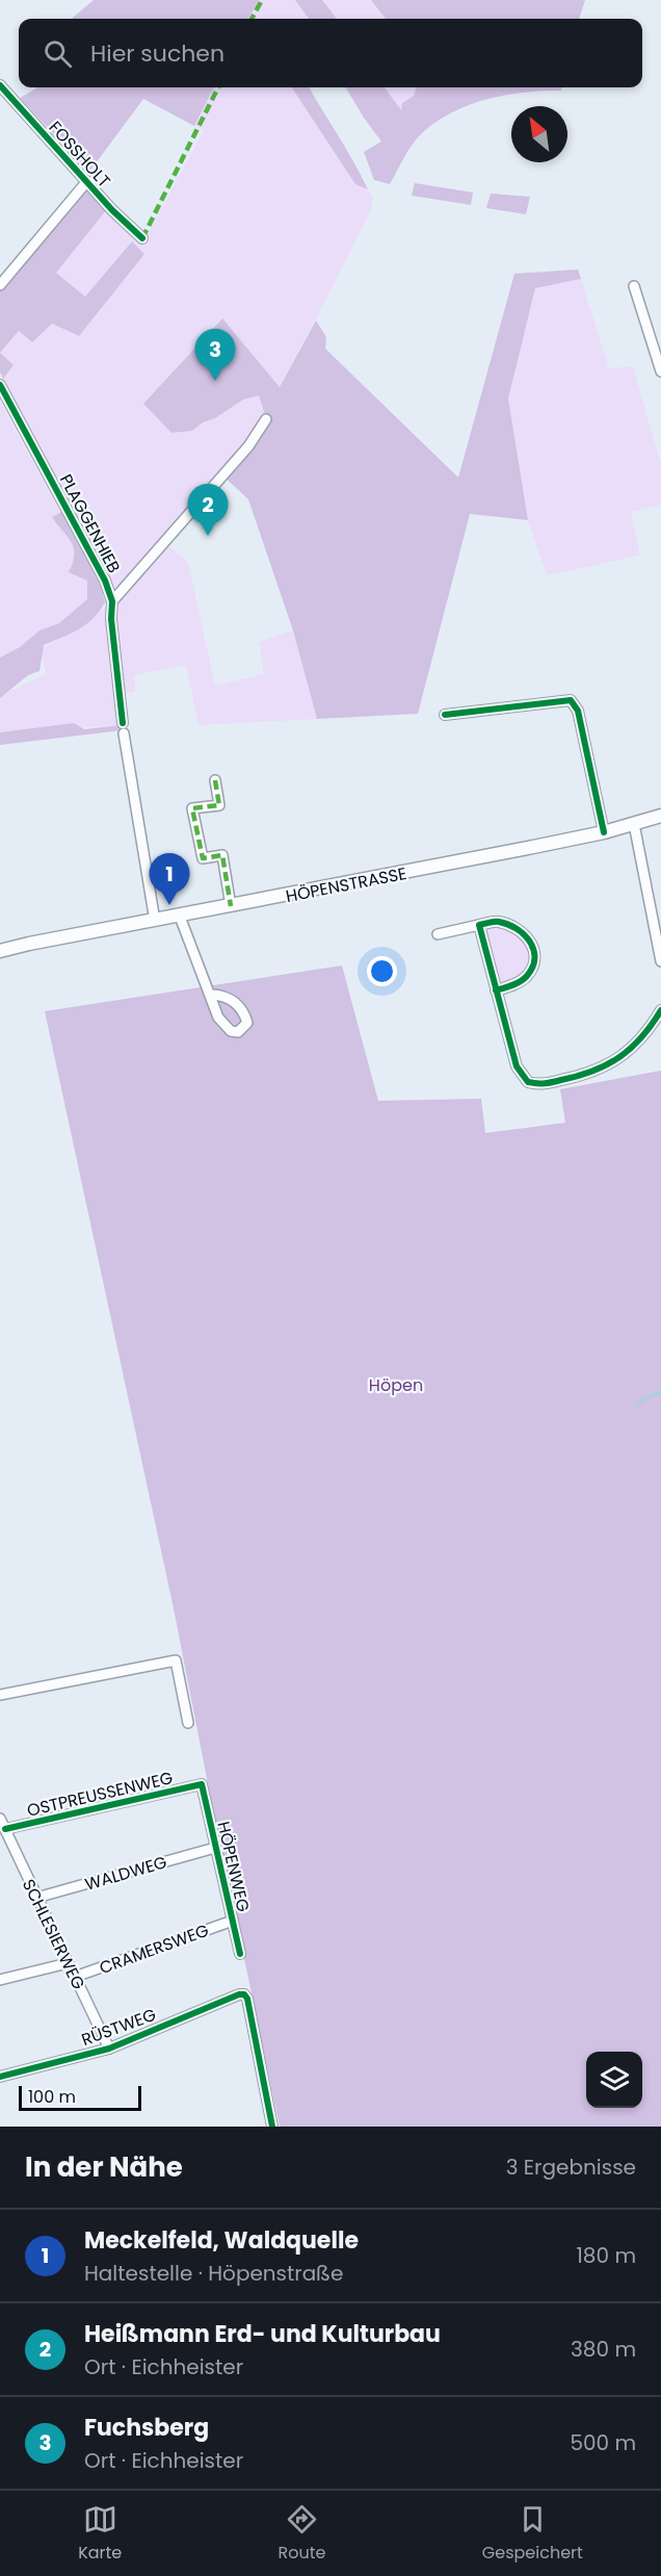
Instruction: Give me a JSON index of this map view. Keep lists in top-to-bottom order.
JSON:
{
  "streets": {
    "main road": ["HÖPENSTRASSE"],
    "street": [
      "FOSSHOLT",
      "PLAGGENHIEB",
      "OSTPREUSSENWEG",
      "HÖPENWEG",
      "WALDWEG",
      "SCHLESIERWEG",
      "CRAMERSWEG",
      "RÜSTWEG"
    ]
  },
  "crossings": [
    ["PLAGGENHIEB", "HÖPENSTRASSE"],
    ["OSTPREUSSENWEG", "HÖPENWEG"],
    ["OSTPREUSSENWEG", "SCHLESIERWEG"],
    ["HÖPENWEG", "WALDWEG"],
    ["HÖPENWEG", "CRAMERSWEG"],
    ["WALDWEG", "SCHLESIERWEG"],
    ["SCHLESIERWEG", "CRAMERSWEG"],
    ["SCHLESIERWEG", "RÜSTWEG"]
  ],
  "parks": ["Höpen"],
  "scale_bar": "100 m",
  "north": "top left",
  "page": {
    "search": "Hier suchen",
    "pins": ["3", "2", "1"],
    "scale": "100 m",
    "heading": ["In der Nähe", "3 Ergebnisse"],
    "list": [
      {
        "mark": "1",
        "name": "Meckelfeld, Waldquelle",
        "note": "Haltestelle · Höpenstraße",
        "value": "180 m"
      },
      {
        "mark": "2",
        "name": "Heißmann Erd- und Kulturbau",
        "note": "Ort · Eichheister",
        "value": "380 m"
      },
      {
        "mark": "3",
        "name": "Fuchsberg",
        "note": "Ort · Eichheister",
        "value": "500 m"
      }
    ],
    "nav": ["Karte", "Route", "Gespeichert"]
  }
}
